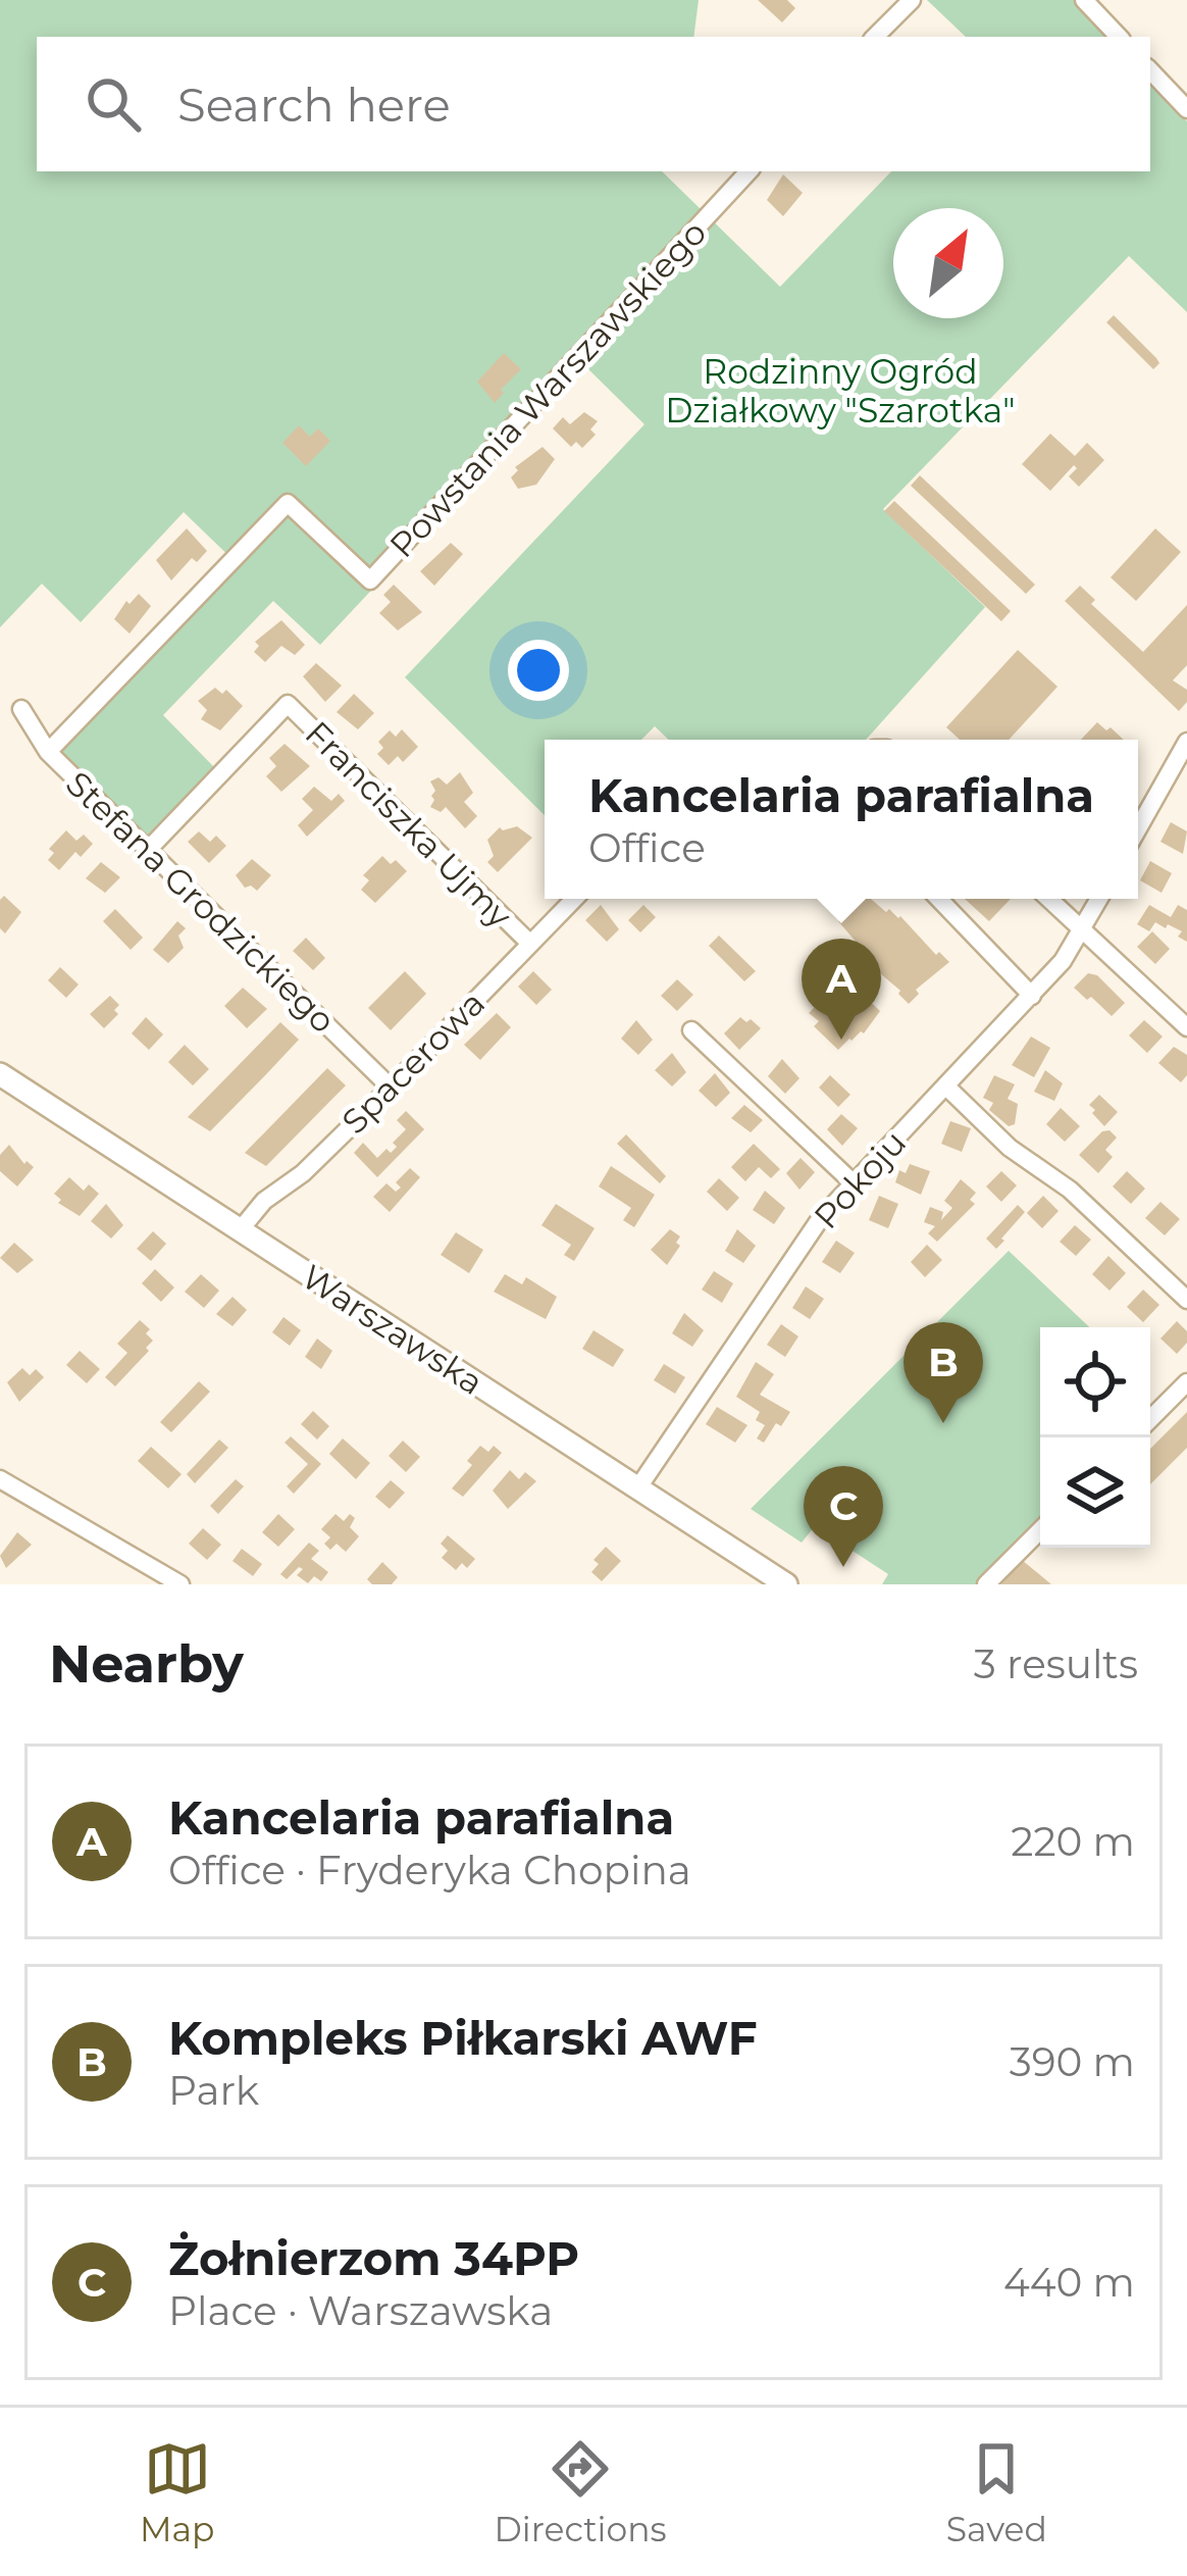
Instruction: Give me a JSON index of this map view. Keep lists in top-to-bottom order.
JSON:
{
  "streets": {
    "street": [
      "Powstania Warszawskiego",
      "Franciszka Ujmy",
      "Stefana Grodzickiego",
      "Spacerowa",
      "Pokoju",
      "Warszawska"
    ]
  },
  "crossings": [
    ["Powstania Warszawskiego", "Stefana Grodzickiego"],
    ["Franciszka Ujmy", "Stefana Grodzickiego"],
    ["Franciszka Ujmy", "Spacerowa"],
    ["Stefana Grodzickiego", "Spacerowa"],
    ["Spacerowa", "Warszawska"],
    ["Pokoju", "Warszawska"]
  ],
  "parks": ["Rodzinny Ogród Działkowy \"Szarotka\""],
  "north": "top right",
  "page": {
    "search": "Search here",
    "popup": ["Kancelaria parafialna", "Office"],
    "pins": ["A", "B", "C"],
    "heading": ["Nearby", "3 results"],
    "list": [
      {
        "mark": "A",
        "name": "Kancelaria parafialna",
        "note": "Office · Fryderyka Chopina",
        "value": "220 m"
      },
      {
        "mark": "B",
        "name": "Kompleks Piłkarski AWF",
        "note": "Park",
        "value": "390 m"
      },
      {
        "mark": "C",
        "name": "Żołnierzom 34PP",
        "note": "Place · Warszawska",
        "value": "440 m"
      }
    ],
    "nav": ["Map", "Directions", "Saved"]
  }
}
